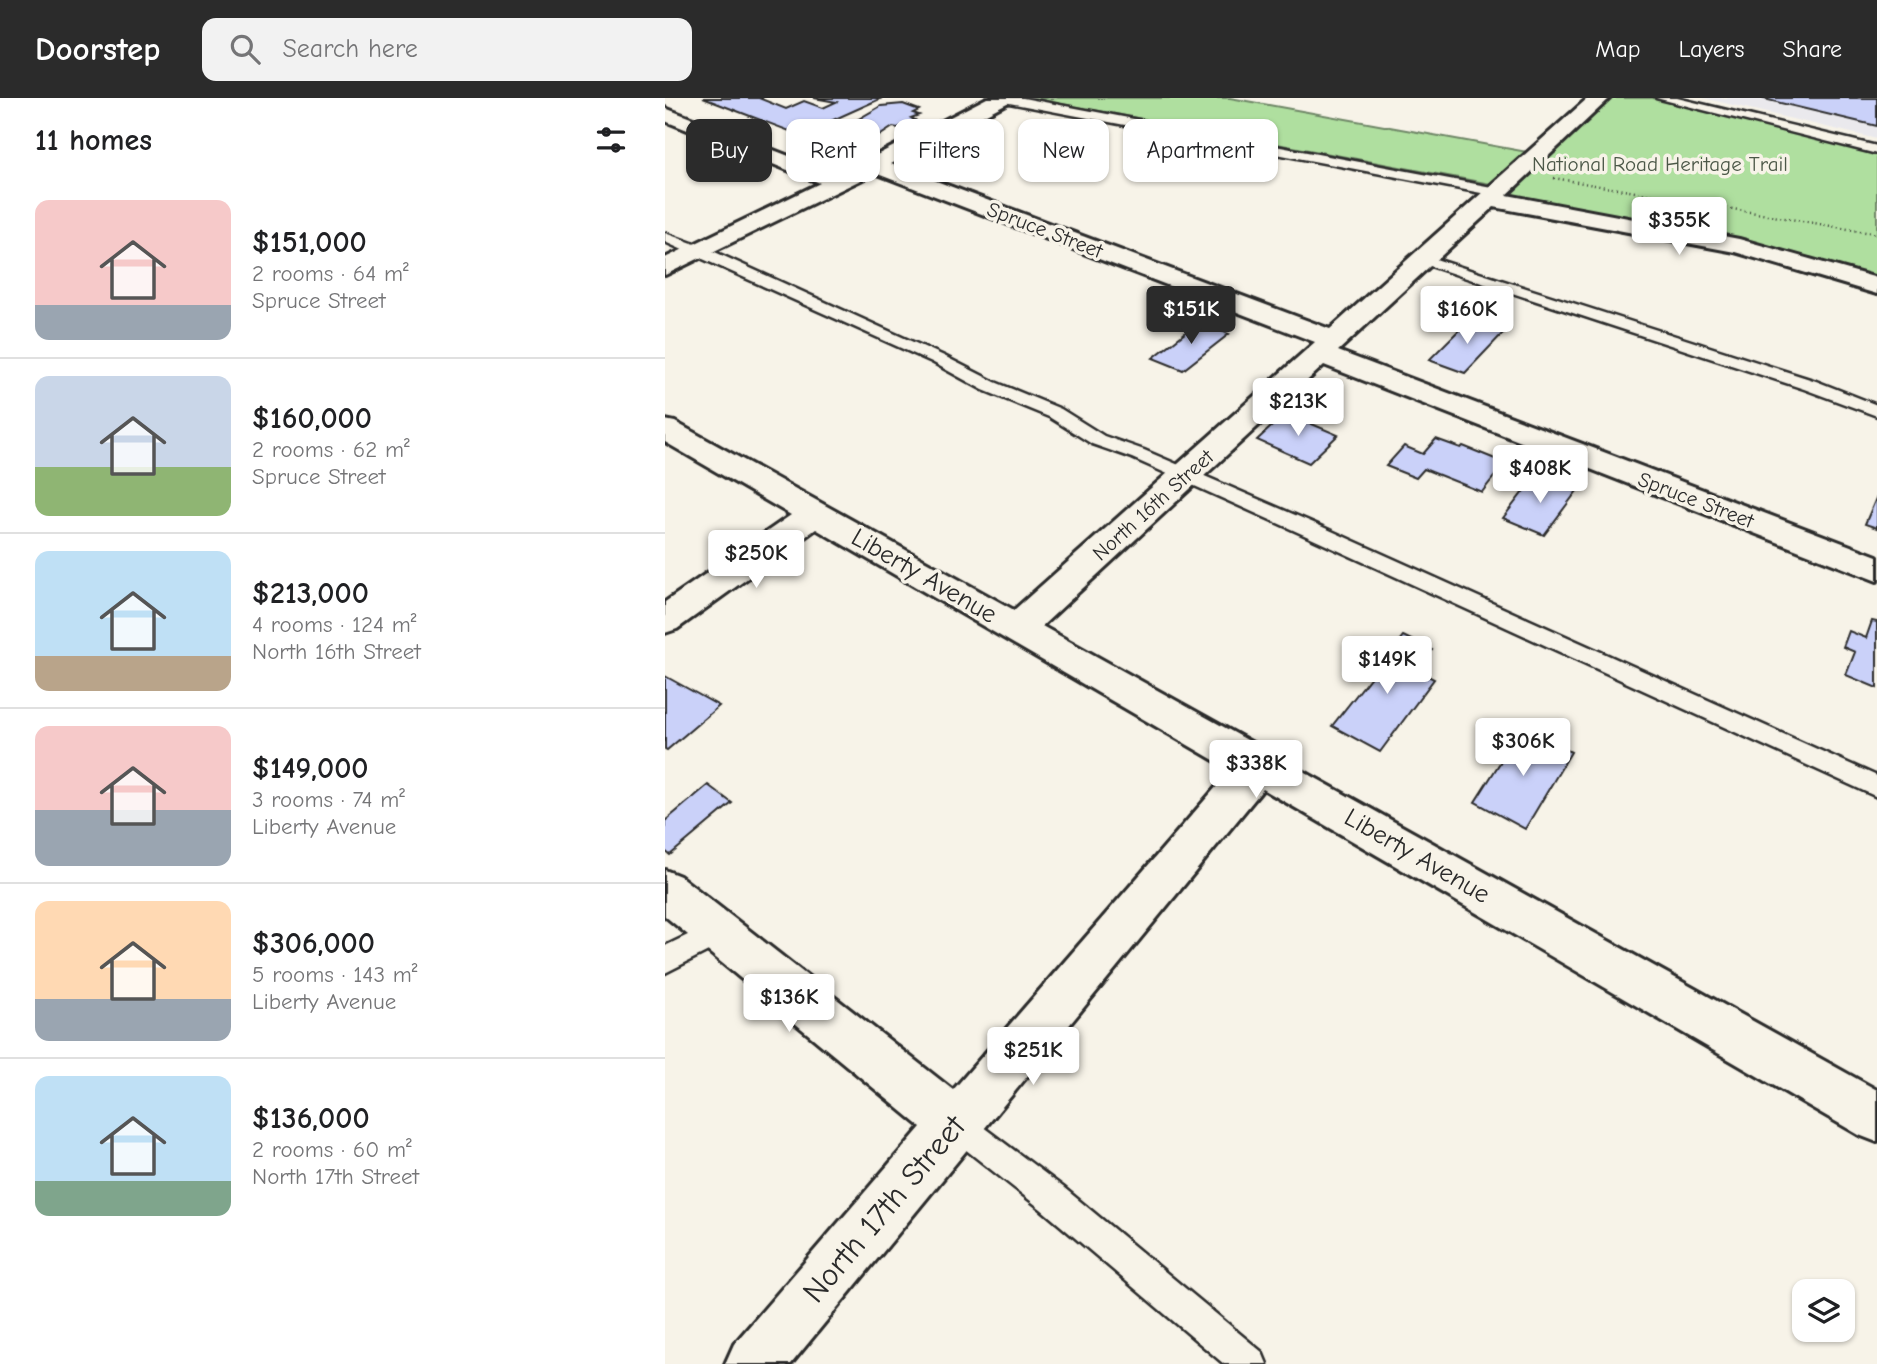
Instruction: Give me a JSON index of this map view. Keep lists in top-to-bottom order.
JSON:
{
  "streets": {
    "street": [
      "Spruce Street",
      "North 16th Street",
      "Liberty Avenue",
      "North 17th Street"
    ]
  },
  "crossings": [
    ["Spruce Street", "North 16th Street"],
    ["North 16th Street", "Liberty Avenue"],
    ["Liberty Avenue", "North 17th Street"]
  ],
  "parks": ["National Road Heritage Trail"],
  "page": {
    "header": "Doorstep",
    "search": "Search here",
    "nav": ["Map", "Layers", "Share"],
    "heading": "11 homes",
    "chip": [
      "Buy",
      "Rent",
      "Filters",
      "New",
      "Apartment"
    ],
    "list": [
      {
        "name": "$151,000",
        "note": "2 rooms · 64 m² · Spruce Street"
      },
      {
        "name": "$160,000",
        "note": "2 rooms · 62 m² · Spruce Street"
      },
      {
        "name": "$213,000",
        "note": "4 rooms · 124 m² · North 16th Street"
      },
      {
        "name": "$149,000",
        "note": "3 rooms · 74 m² · Liberty Avenue"
      },
      {
        "name": "$306,000",
        "note": "5 rooms · 143 m² · Liberty Avenue"
      },
      {
        "name": "$136,000",
        "note": "2 rooms · 60 m² · North 17th Street"
      }
    ],
    "price": [
      "$355K",
      "$151K",
      "$160K",
      "$213K",
      "$408K",
      "$250K",
      "$149K",
      "$306K",
      "$338K",
      "$136K",
      "$251K"
    ]
  }
}
